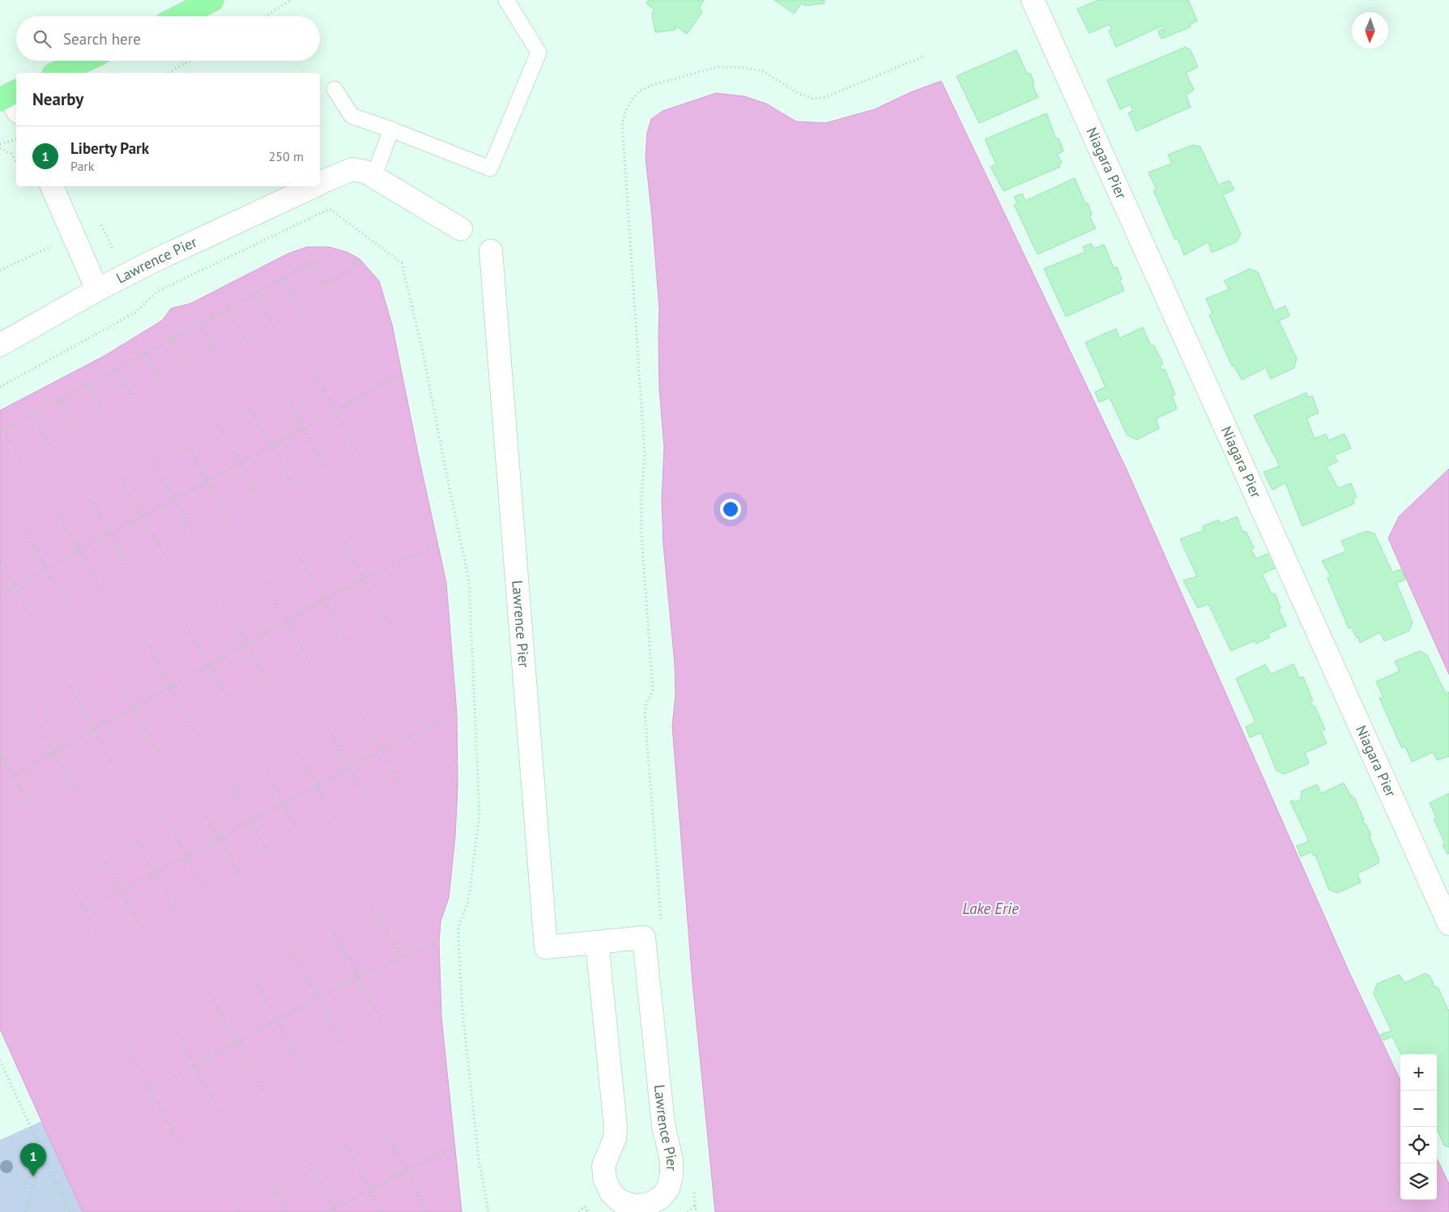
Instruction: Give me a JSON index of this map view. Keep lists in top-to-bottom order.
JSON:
{
  "streets": {
    "street": ["Niagara Pier", "Lawrence Pier"]
  },
  "water": ["Lake Erie"],
  "north": "bottom",
  "page": {
    "search": "Search here",
    "heading": "Nearby",
    "list": [
      {
        "mark": "1",
        "name": "Liberty Park",
        "note": "Park",
        "value": "250 m"
      }
    ],
    "map_buttons": ["+", "−"],
    "pins": "1"
  }
}
